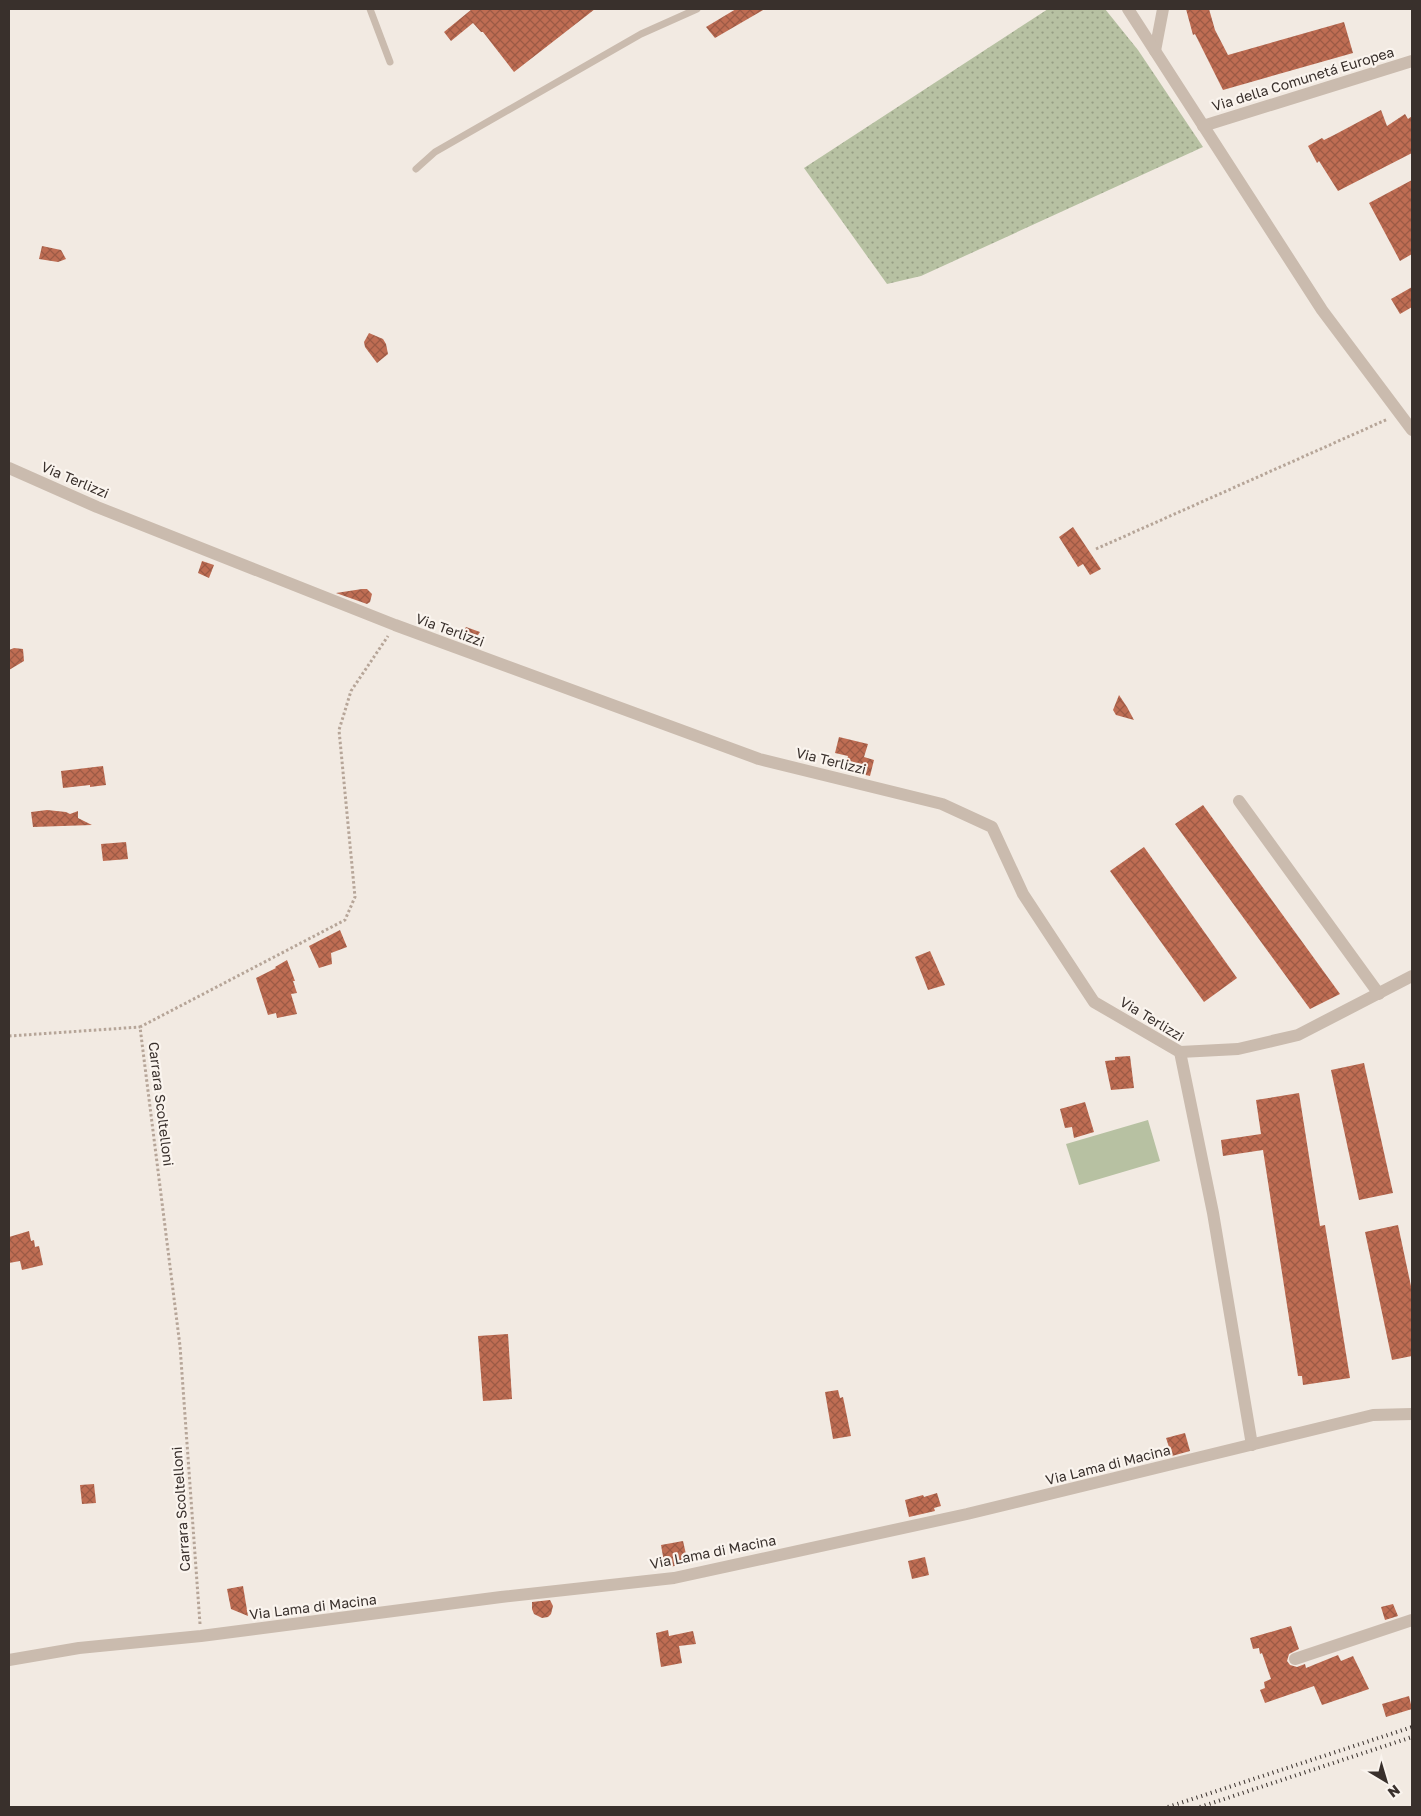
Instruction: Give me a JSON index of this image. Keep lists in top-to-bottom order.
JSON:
{
  "streets": {
    "street": ["Via della Comunetá Europea", "Via Terlizzi", "Via Lama di Macina"],
    "path": ["Carrara Scoltelloni"]
  },
  "crossings": [
    ["Via Terlizzi", "Carrara Scoltelloni"],
    ["Via Terlizzi", "Via Lama di Macina"],
    ["Carrara Scoltelloni", "Via Lama di Macina"]
  ],
  "north": "bottom right"
}
